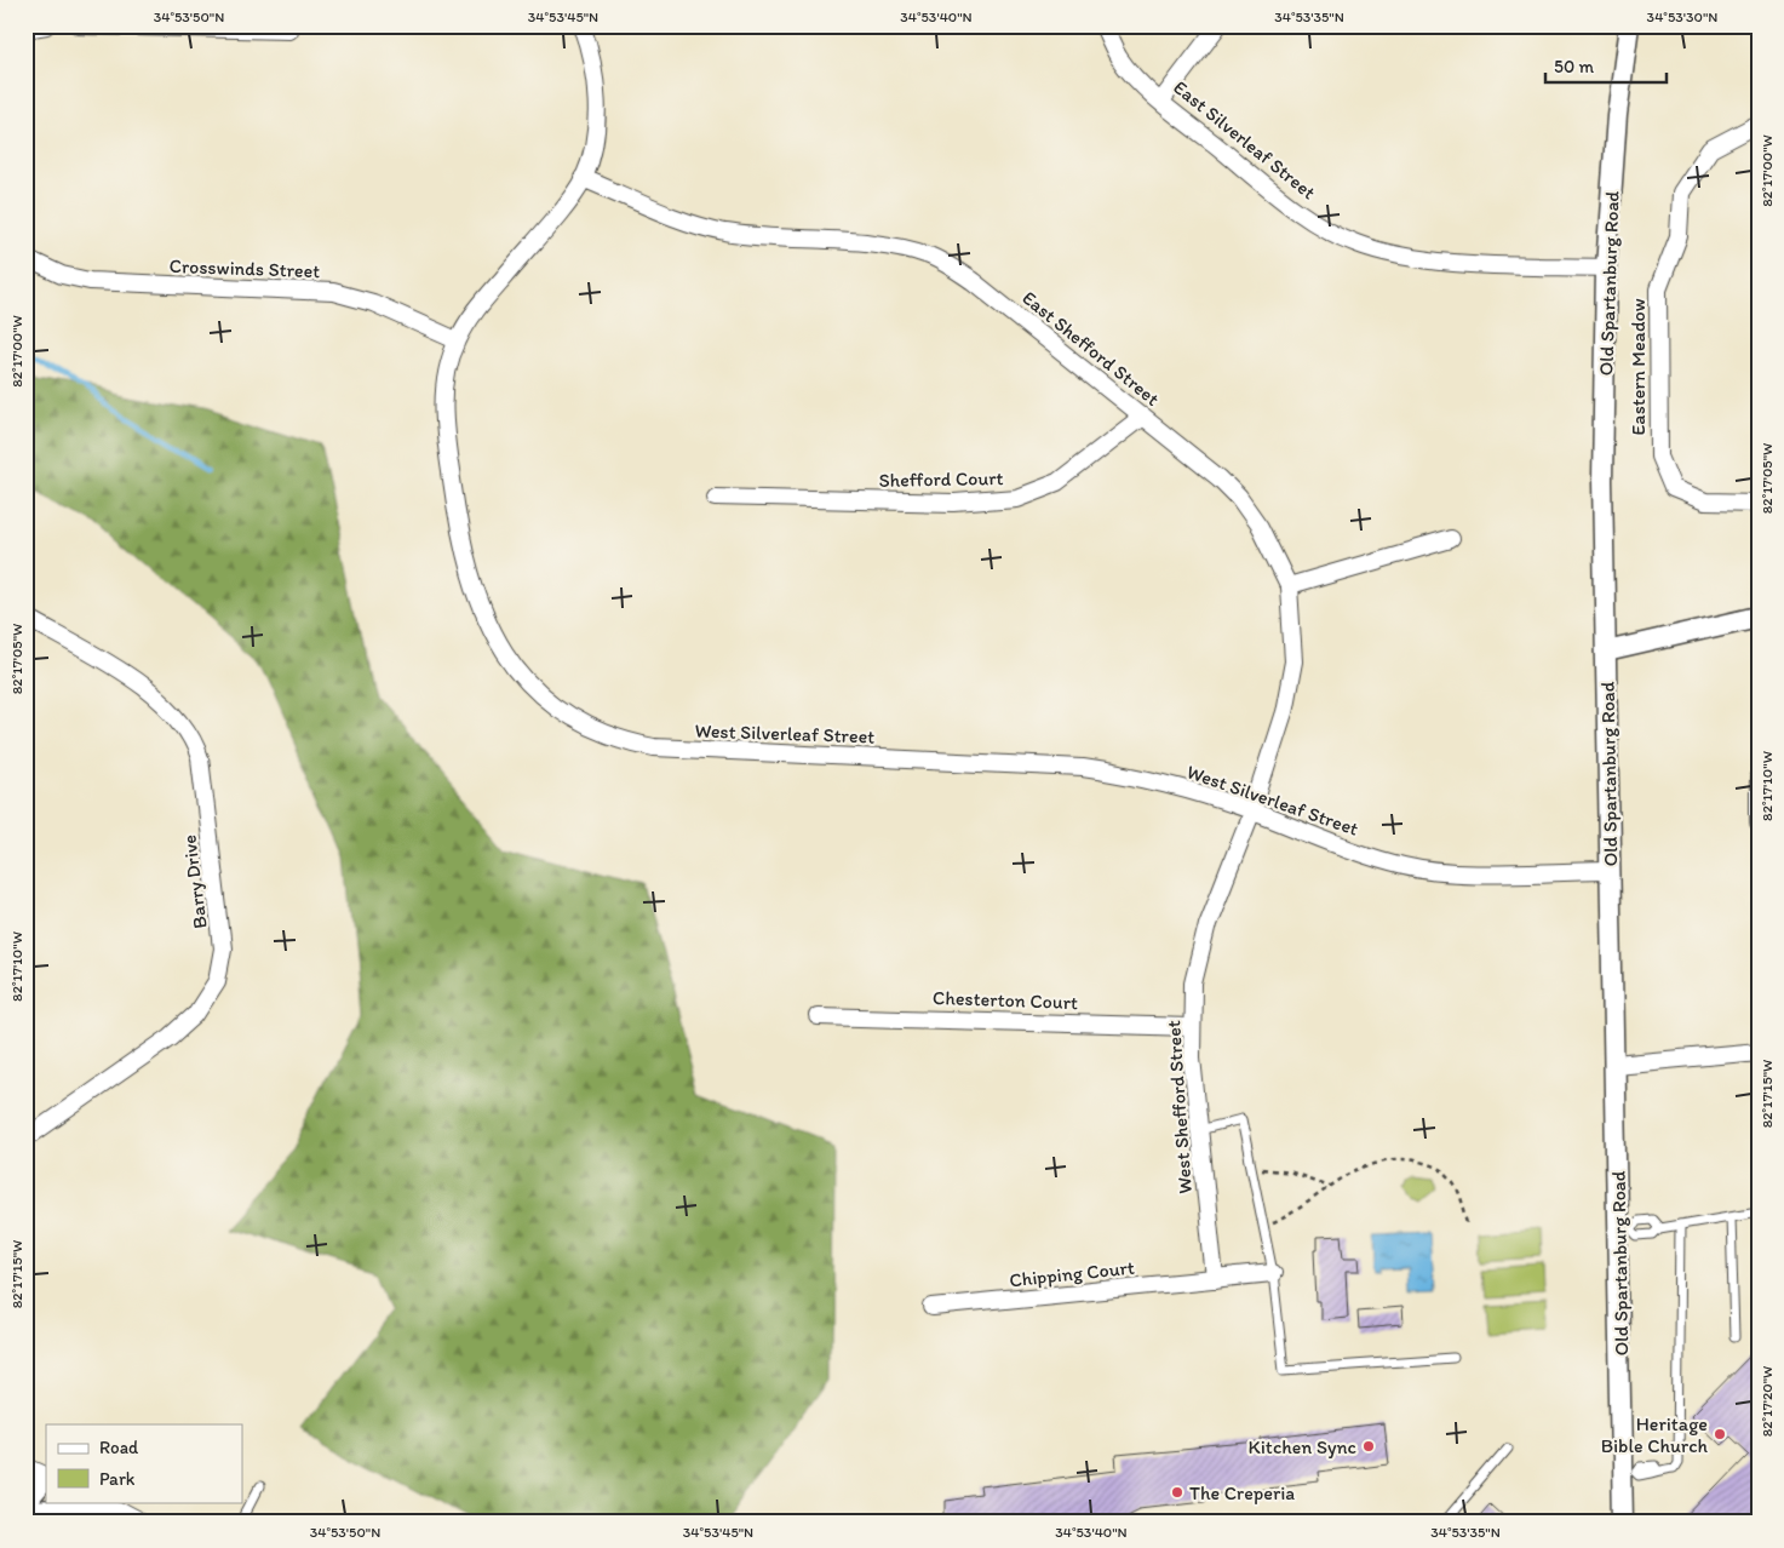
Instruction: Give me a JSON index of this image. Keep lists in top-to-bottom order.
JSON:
{
  "streets": {
    "street": [
      "East Silverleaf Street",
      "Crosswinds Street",
      "Old Spartanburg Road",
      "East Shefford Street",
      "Eastern Meadow",
      "Shefford Court",
      "West Silverleaf Street",
      "Barry Drive",
      "Chesterton Court",
      "West Shefford Street",
      "Chipping Court"
    ]
  },
  "crossings": [
    ["East Silverleaf Street", "Old Spartanburg Road"],
    ["Crosswinds Street", "West Silverleaf Street"],
    ["Old Spartanburg Road", "West Silverleaf Street"],
    ["East Shefford Street", "Shefford Court"],
    ["East Shefford Street", "West Silverleaf Street"],
    ["East Shefford Street", "West Shefford Street"],
    ["West Silverleaf Street", "West Shefford Street"],
    ["Chesterton Court", "West Shefford Street"],
    ["West Shefford Street", "Chipping Court"]
  ],
  "places": ["Heritage Bible Church", "Kitchen Sync", "The Creperia"],
  "legend": ["Road", "Park"],
  "scale_bar": "50 m",
  "coordinates": [
    "34°53'50\"N",
    "34°53'45\"N",
    "34°53'40\"N",
    "34°53'35\"N",
    "34°53'30\"N",
    "82°17'00\"W",
    "82°17'05\"W",
    "82°17'10\"W",
    "82°17'15\"W",
    "82°17'20\"W"
  ]
}
